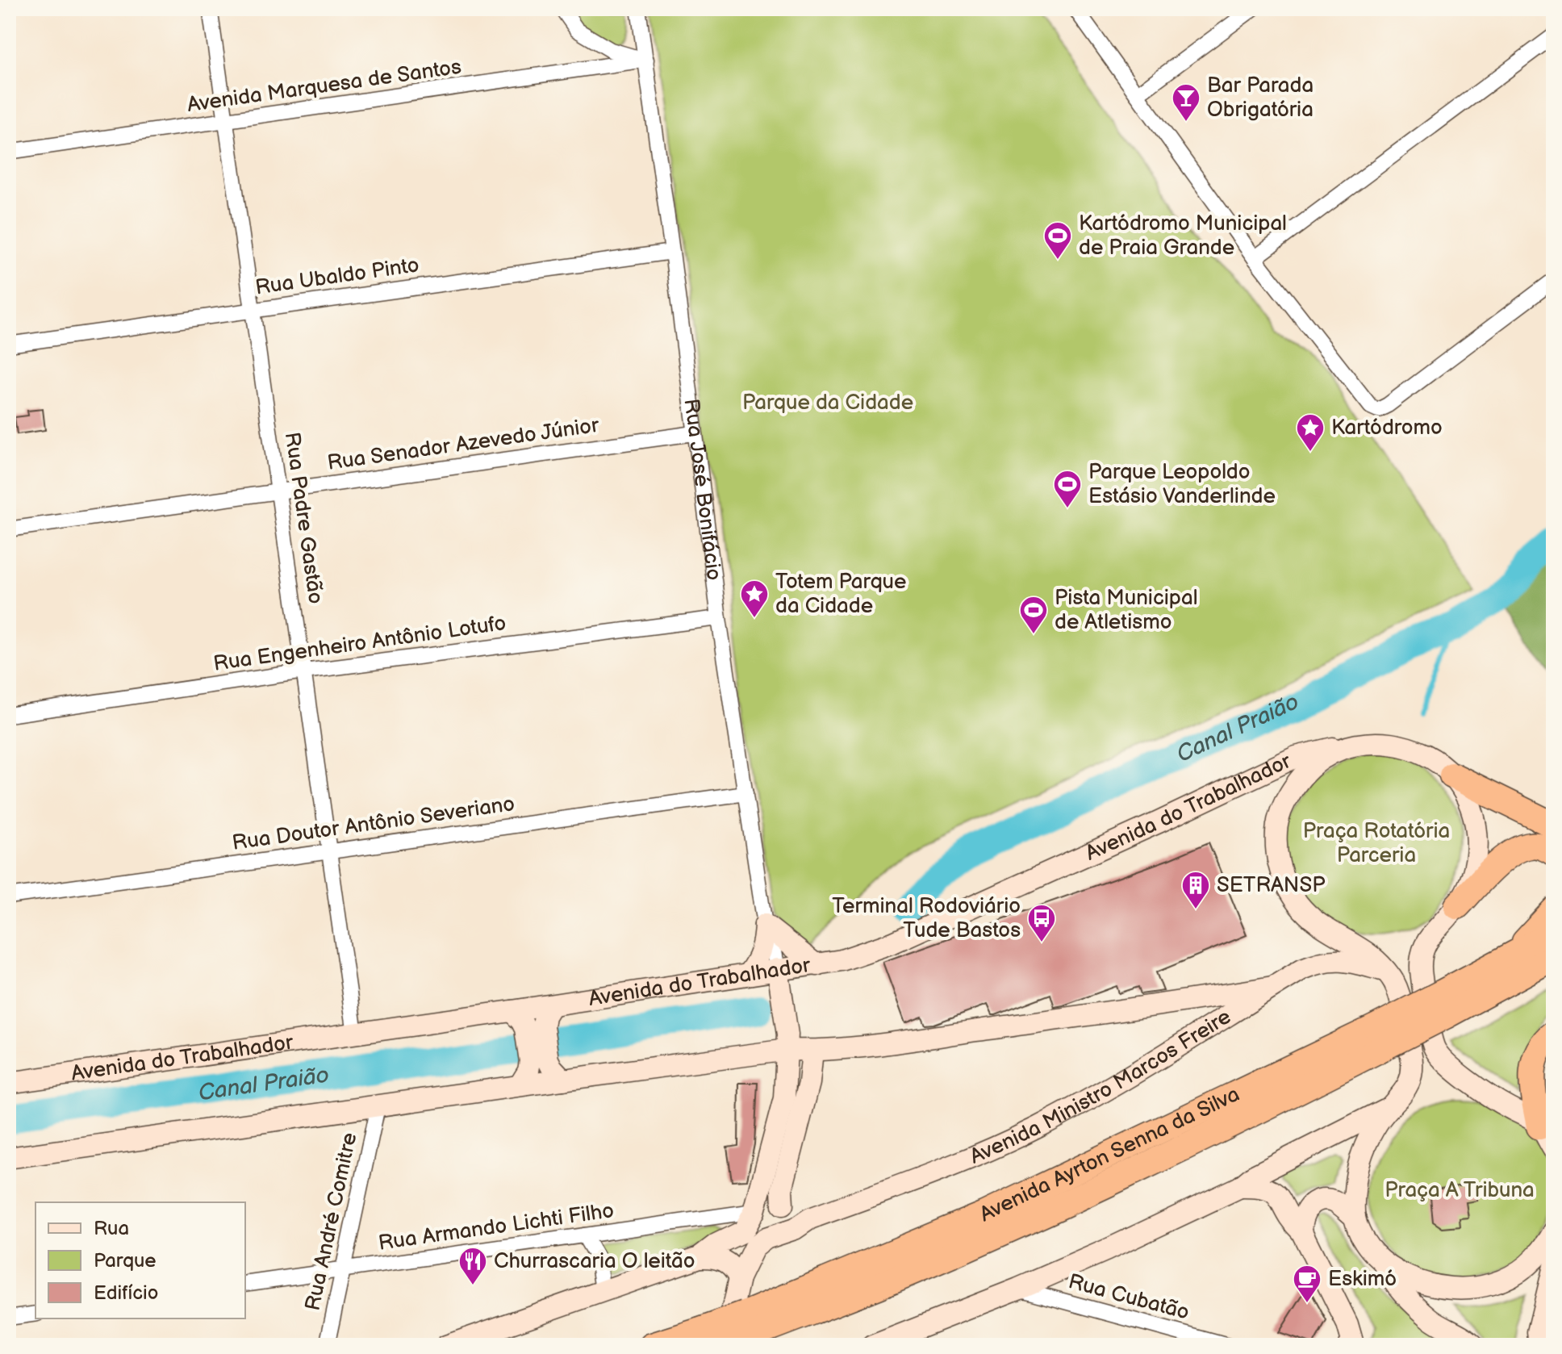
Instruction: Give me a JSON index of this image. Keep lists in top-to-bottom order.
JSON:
{
  "streets": {
    "highway": ["Avenida Ayrton Senna da Silva"],
    "main road": ["Avenida do Trabalhador", "Avenida Ministro Marcos Freire"],
    "street": [
      "Avenida Marquesa de Santos",
      "Rua Ubaldo Pinto",
      "Rua Senador Azevedo Júnior",
      "Rua José Bonifácio",
      "Rua Padre Gastão",
      "Rua Engenheiro Antônio Lotufo",
      "Rua Doutor Antônio Severiano",
      "Rua André Comitre",
      "Rua Armando Lichti Filho",
      "Rua Cubatão"
    ]
  },
  "crossings": [
    ["Avenida Marquesa de Santos", "Rua José Bonifácio"],
    ["Avenida Marquesa de Santos", "Rua Padre Gastão"],
    ["Rua Ubaldo Pinto", "Rua José Bonifácio"],
    ["Rua Ubaldo Pinto", "Rua Padre Gastão"],
    ["Rua Senador Azevedo Júnior", "Rua José Bonifácio"],
    ["Rua Senador Azevedo Júnior", "Rua Padre Gastão"],
    ["Rua José Bonifácio", "Rua Engenheiro Antônio Lotufo"],
    ["Rua José Bonifácio", "Avenida do Trabalhador"],
    ["Rua José Bonifácio", "Rua Doutor Antônio Severiano"],
    ["Rua Padre Gastão", "Rua Engenheiro Antônio Lotufo"],
    ["Rua Padre Gastão", "Avenida do Trabalhador"],
    ["Rua Padre Gastão", "Rua Doutor Antônio Severiano"],
    ["Avenida Ministro Marcos Freire", "Avenida Ayrton Senna da Silva"],
    ["Rua André Comitre", "Rua Armando Lichti Filho"]
  ],
  "water": ["Canal Praião"],
  "parks": ["Parque da Cidade", "Praça Rotatória Parceria", "Praça A Tribuna"],
  "places": {
    "bar": ["Bar Parada Obrigatória"],
    "sports": ["Kartódromo Municipal de Praia Grande", "Parque Leopoldo Estásio Vanderlinde", "Pista Municipal de Atletismo"],
    "place": ["Kartódromo", "Totem Parque da Cidade"],
    "building": ["SETRANSP"],
    "bus stop": ["Terminal Rodoviário Tude Bastos"],
    "restaurant": ["Churrascaria O leitão"],
    "cafe": ["Eskimó"]
  },
  "legend": ["Rua", "Parque", "Edifício"]
}
